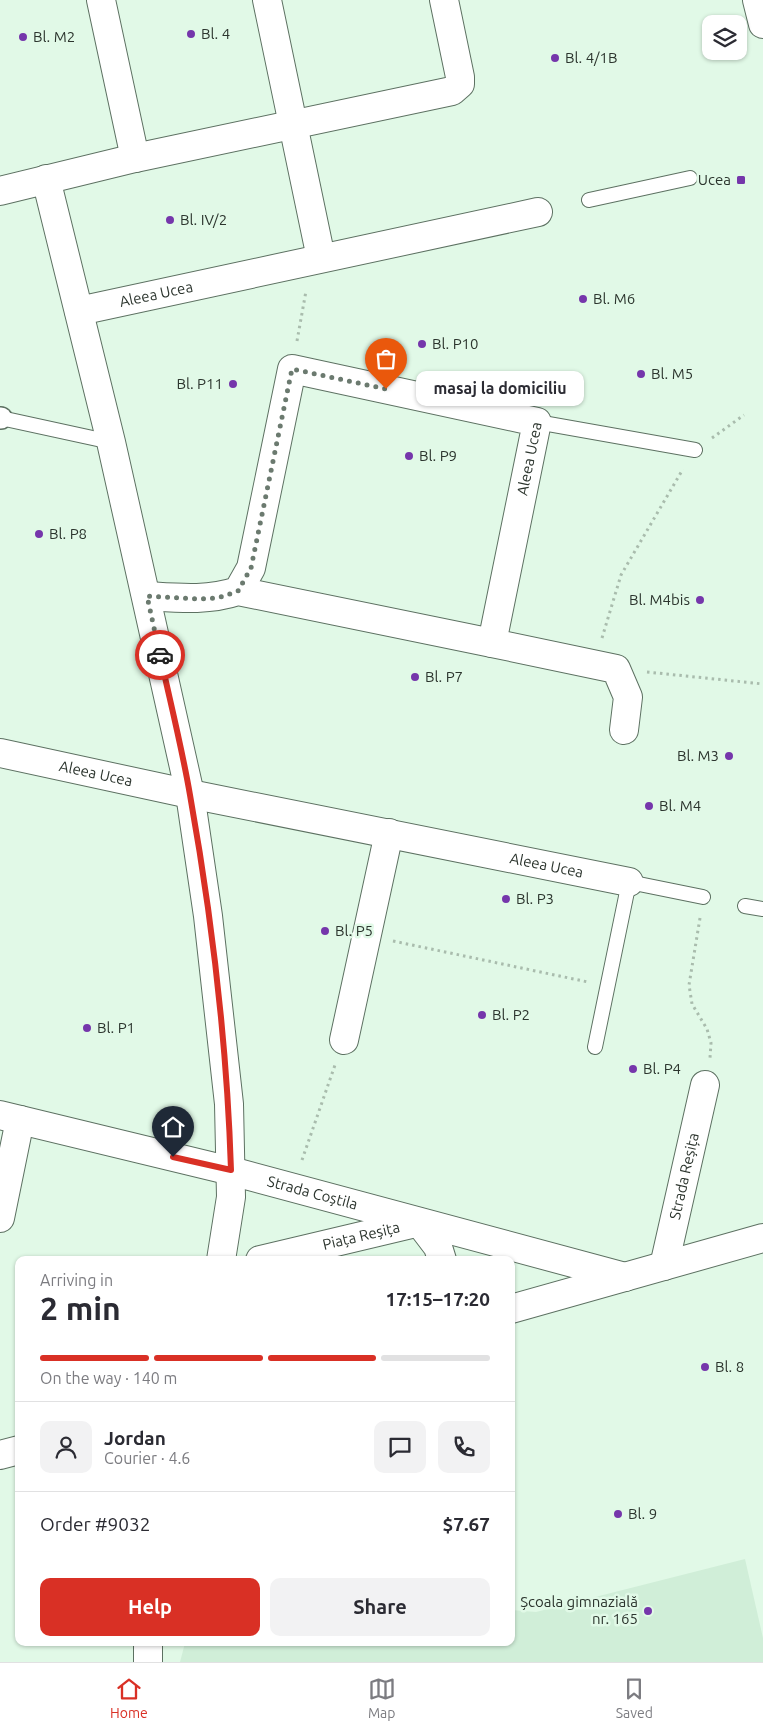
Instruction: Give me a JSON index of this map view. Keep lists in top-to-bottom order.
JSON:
{
  "streets": {
    "street": [
      "Aleea Ucea",
      "Strada Reșița",
      "Strada Coștila",
      "Piața Reșița"
    ]
  },
  "crossings": [
    ["Strada Coștila", "Piața Reșița"]
  ],
  "places": {
    "other": [
      "Bl. 4",
      "Bl. M2",
      "Bl. 4/1B",
      "Bl. IV/2",
      "Bl. M6",
      "Bl. P10",
      "Bl. M5",
      "Bl. P11",
      "masaj la domiciliu",
      "Bl. P9",
      "Bl. P8",
      "Bl. M4bis",
      "Bl. P7",
      "Bl. M3",
      "Bl. M4",
      "Bl. P3",
      "Bl. P5",
      "Bl. P2",
      "Bl. P1",
      "Bl. P4",
      "Bl. 8",
      "Bl. 9",
      "Școala gimnazială nr. 165"
    ],
    "transit": ["Ucea"]
  },
  "page": {
    "bubble": "masaj la domiciliu",
    "heading": ["2 min", "Arriving in", "17:15–17:20"],
    "panel": [
      "Jordan",
      "Courier · 4.6",
      "Order #9032",
      "$7.67"
    ],
    "bar": "On the way · 140 m",
    "buttons": ["Help", "Share"],
    "tabs": ["Home", "Map", "Saved"]
  }
}
